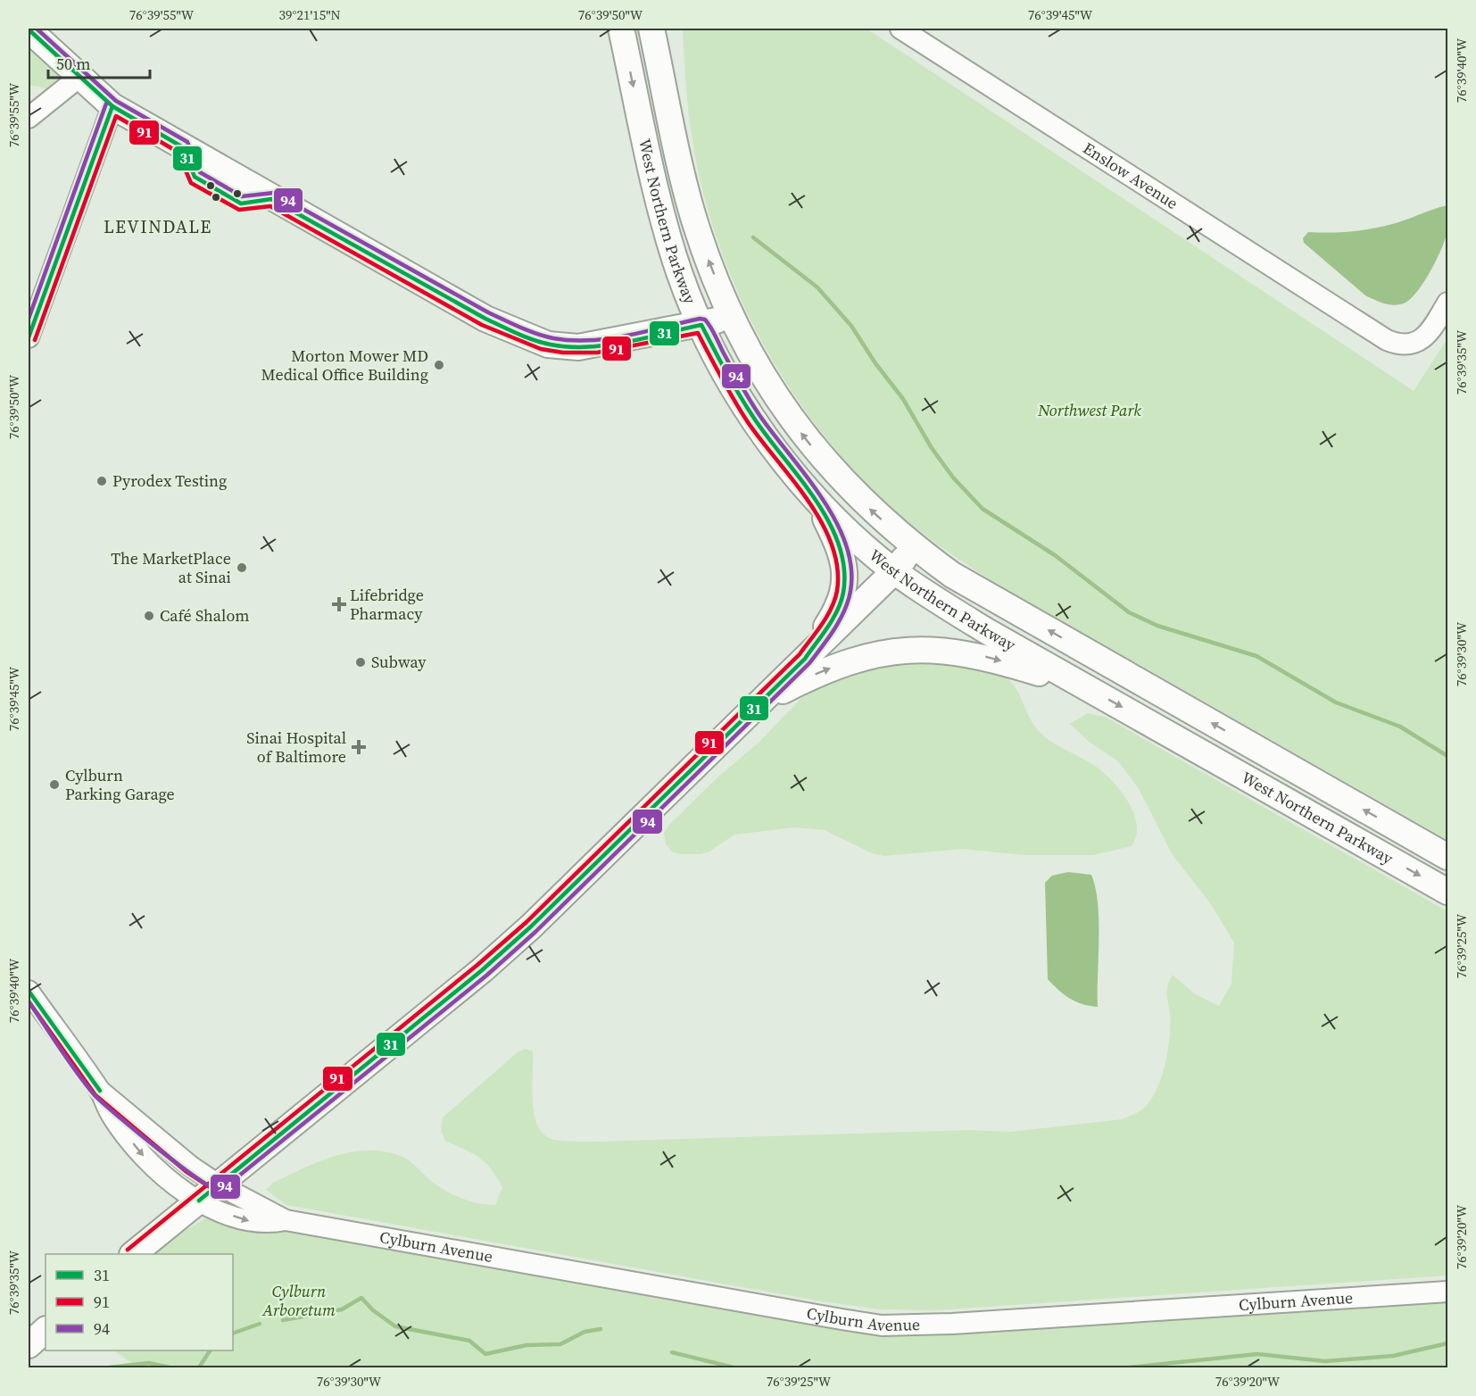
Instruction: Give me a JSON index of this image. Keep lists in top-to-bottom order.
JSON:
{
  "streets": {
    "main road": ["West Northern Parkway"],
    "street": ["Enslow Avenue", "Cylburn Avenue"]
  },
  "districts": ["LEVINDALE"],
  "parks": ["Northwest Park", "Cylburn Arboretum"],
  "places": {
    "other": [
      "Morton Mower MD Medical Office Building",
      "Pyrodex Testing",
      "The MarketPlace at Sinai",
      "Café Shalom",
      "Subway",
      "Cylburn Parking Garage"
    ],
    "health": ["Lifebridge Pharmacy", "Sinai Hospital of Baltimore"]
  },
  "lines": ["transit line 94", "transit line 31", "transit line 91"],
  "legend": ["31", "91", "94"],
  "scale_bar": "50 m",
  "coordinates": [
    "76°39'55\"W",
    "39°21'15\"N",
    "76°39'50\"W",
    "76°39'45\"W",
    "76°39'40\"W",
    "76°39'35\"W",
    "76°39'30\"W",
    "76°39'25\"W",
    "76°39'20\"W"
  ]
}
